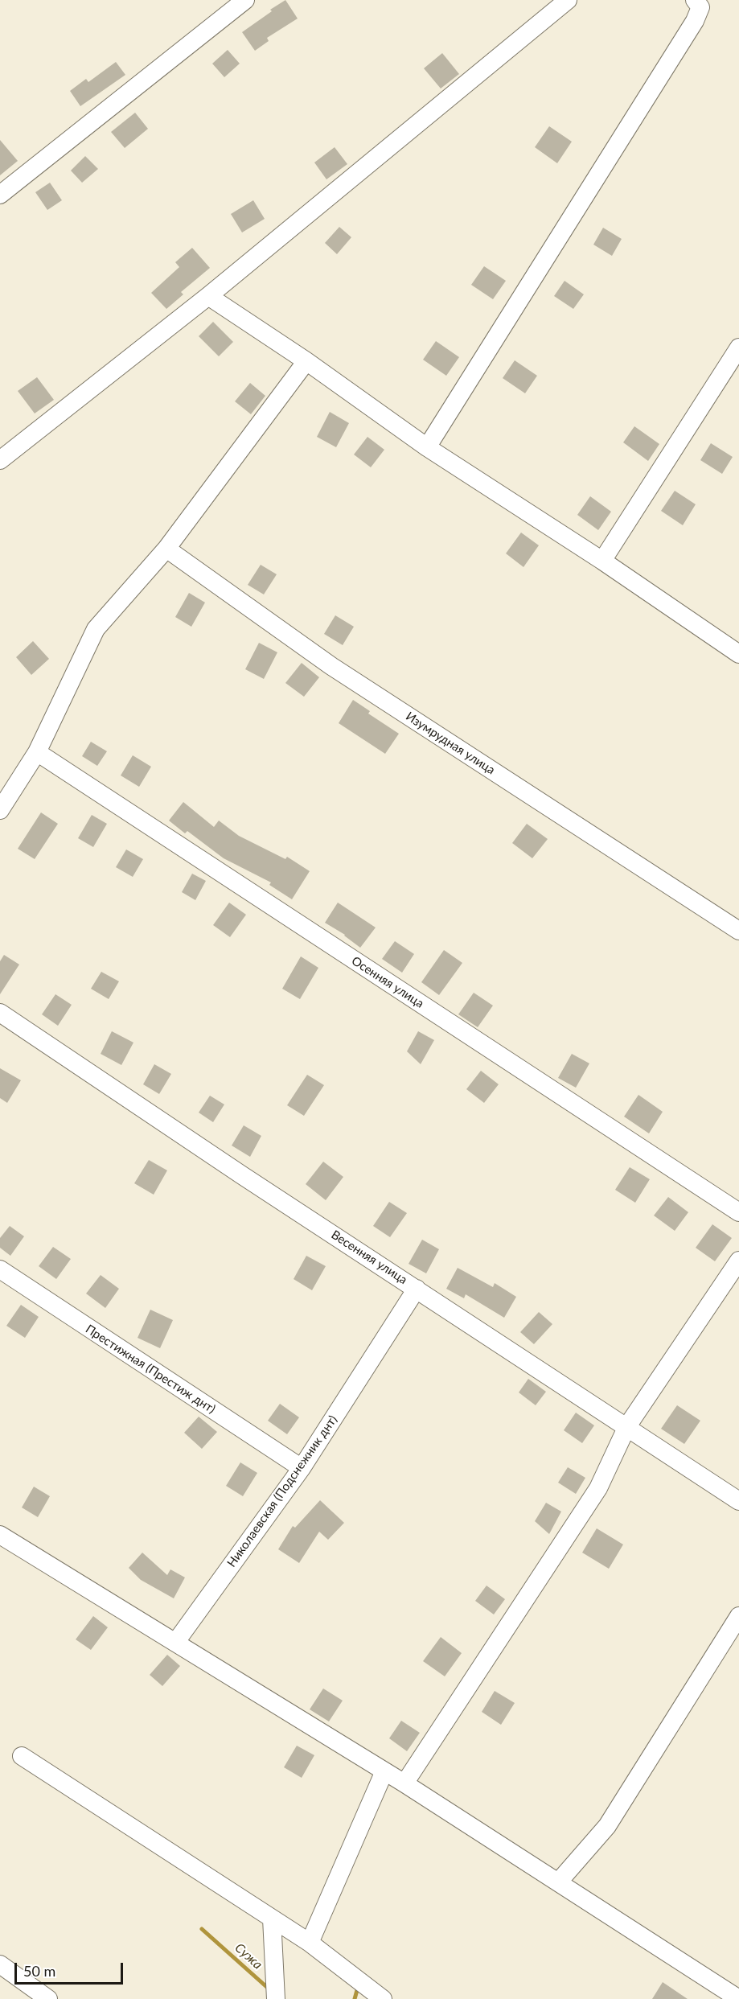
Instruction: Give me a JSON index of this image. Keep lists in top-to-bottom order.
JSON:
{
  "streets": {
    "street": [
      "Изумрудная улица",
      "Осенняя улица",
      "Весенняя улица",
      "Престижная (Престиж днт)",
      "Николаевская (Подснежник днт)"
    ]
  },
  "crossings": [
    ["Весенняя улица", "Николаевская (Подснежник днт)"],
    ["Престижная (Престиж днт)", "Николаевская (Подснежник днт)"]
  ],
  "water": ["Сужа"],
  "scale_bar": "50 m"
}
